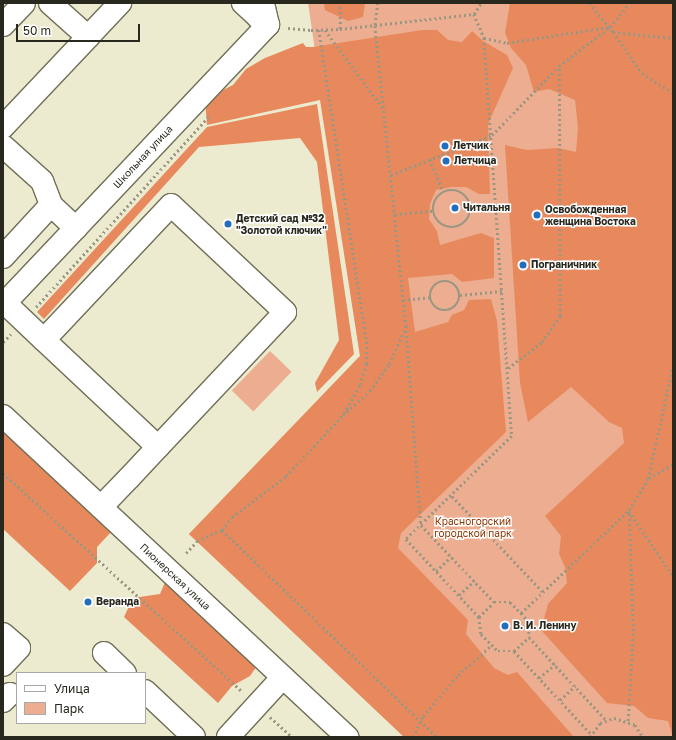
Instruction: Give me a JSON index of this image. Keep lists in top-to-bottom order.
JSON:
{
  "streets": {
    "street": ["Школьная улица", "Пионерская улица"]
  },
  "parks": ["Красногорский городской парк"],
  "places": [
    "Летчик",
    "Летчица",
    "Читальня",
    "Освобожденная женщина Востока",
    "Детский сад №32 \"Золотой ключик\"",
    "Пограничник",
    "Веранда",
    "В. И. Ленину"
  ],
  "legend": ["Улица", "Парк"],
  "scale_bar": "50 m"
}
